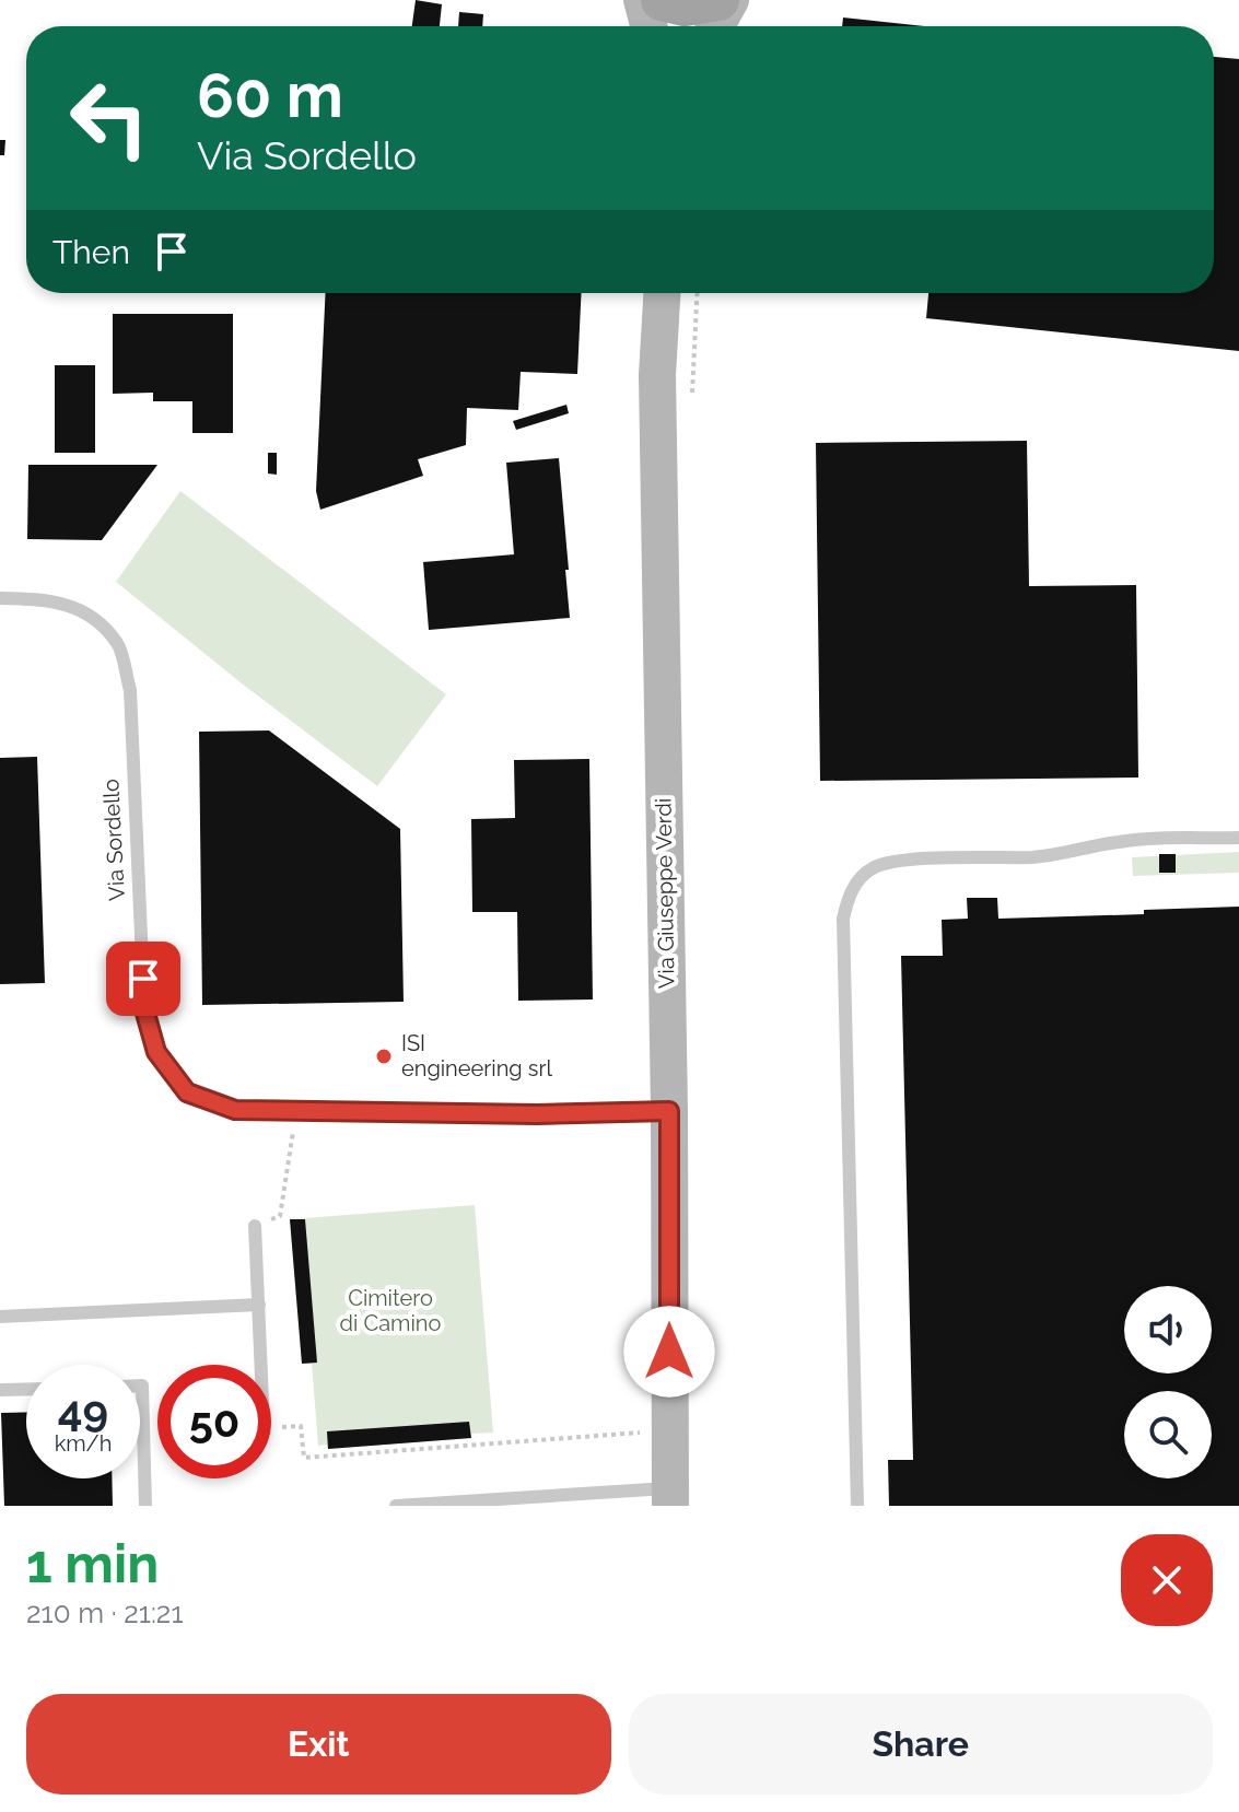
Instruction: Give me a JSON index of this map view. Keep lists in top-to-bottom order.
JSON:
{
  "streets": {
    "main road": ["Via Giuseppe Verdi"],
    "lane": ["Via Sordello"]
  },
  "crossings": [
    ["Via Sordello", "Via Giuseppe Verdi"]
  ],
  "parks": ["Cimitero di Camino"],
  "places": ["ISI engineering srl"],
  "page": {
    "turn": ["60 m", "Via Sordello"],
    "then": "Then",
    "speed": "49 km/h",
    "limit": "50",
    "heading": ["1 min", "210 m · 21:21"],
    "buttons": ["Exit", "Share"]
  }
}
